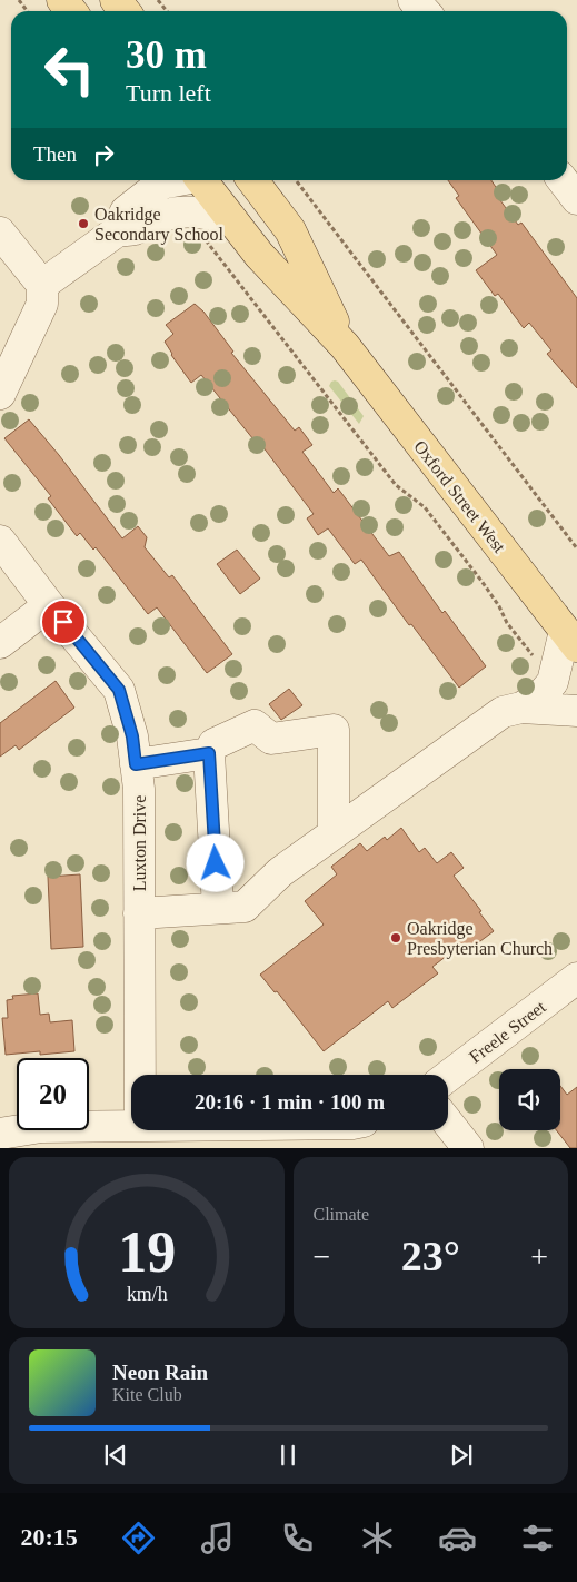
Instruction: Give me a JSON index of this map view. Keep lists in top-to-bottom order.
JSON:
{
  "streets": {
    "main road": ["Oxford Street West"],
    "street": ["Luxton Drive", "Freele Street"]
  },
  "places": ["Oakridge Secondary School", "Oakridge Presbyterian Church"],
  "page": {
    "turn": ["30 m", "Turn left"],
    "then": "Then",
    "limit": "20",
    "trip": "20:16 · 1 min · 100 m",
    "tile": "Climate",
    "heat": ["−", "23°", "+"],
    "song": ["Neon Rain", "Kite Club"],
    "tabs": "20:15",
    "gauge": ["19", "km/h"]
  }
}
